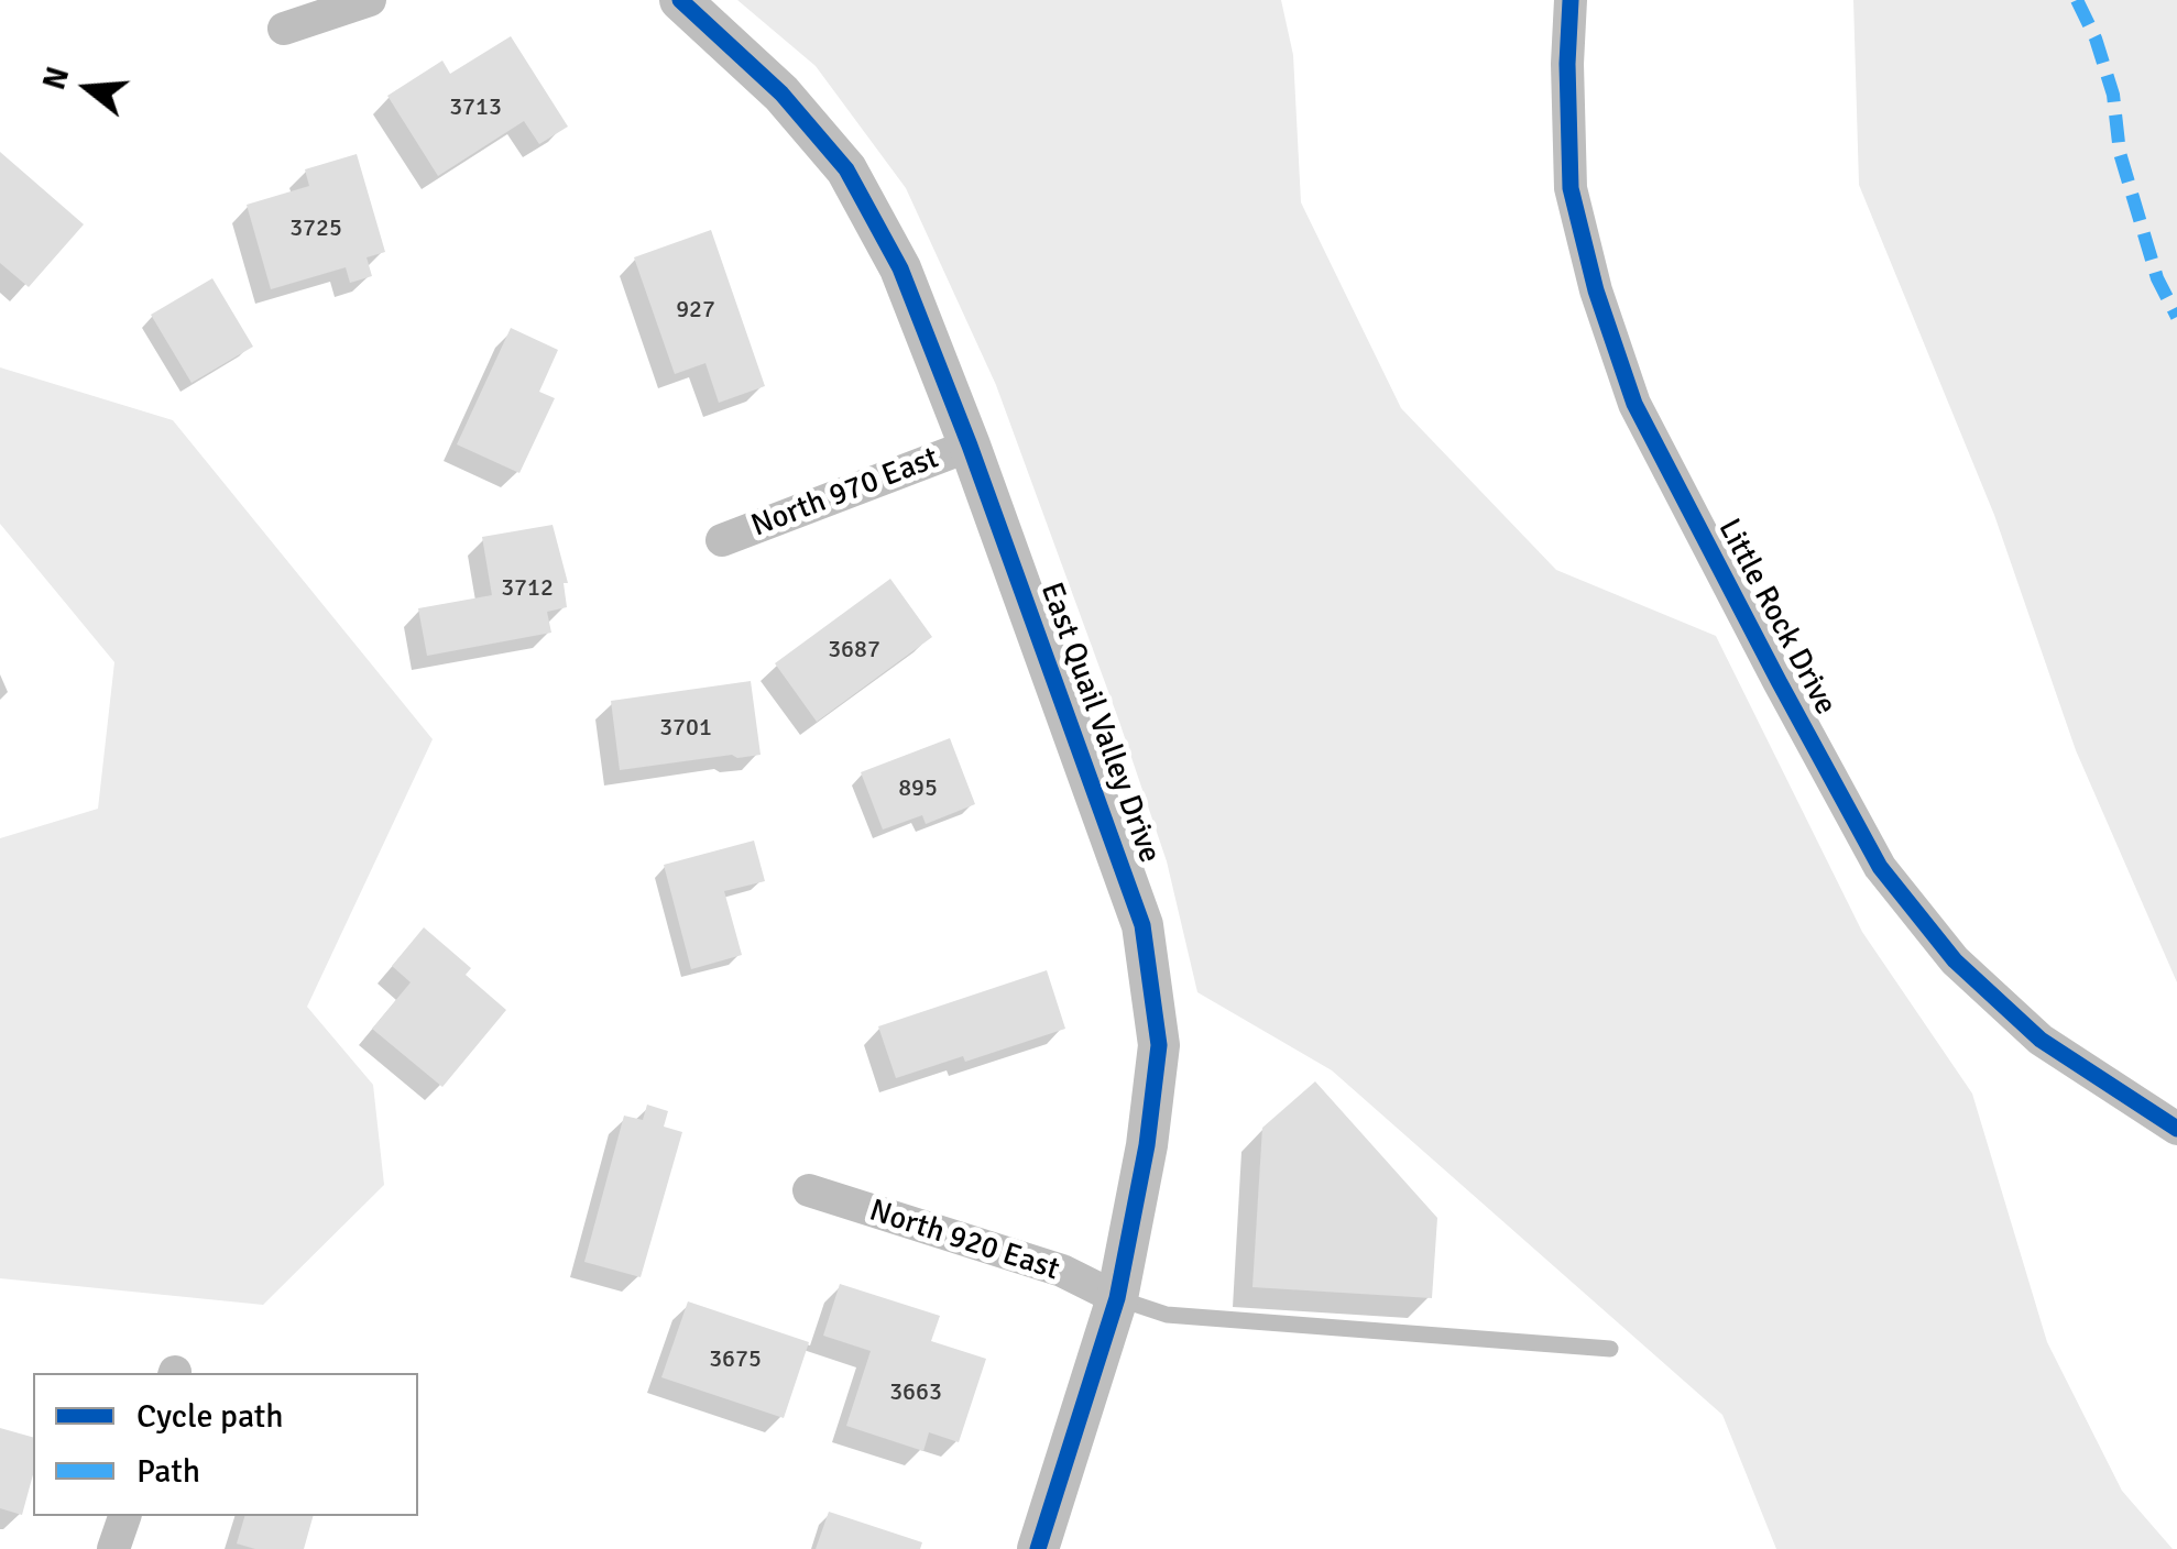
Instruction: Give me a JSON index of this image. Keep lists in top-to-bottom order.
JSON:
{
  "streets": {
    "street": [
      "North 970 East",
      "Little Rock Drive",
      "East Quail Valley Drive",
      "North 920 East"
    ]
  },
  "crossings": [
    ["North 970 East", "East Quail Valley Drive"],
    ["East Quail Valley Drive", "North 920 East"]
  ],
  "house_numbers": [
    "3713",
    "3725",
    "927",
    "3712",
    "3687",
    "3701",
    "895",
    "3675",
    "3663"
  ],
  "legend": ["Cycle path", "Path"],
  "north": "left"
}
